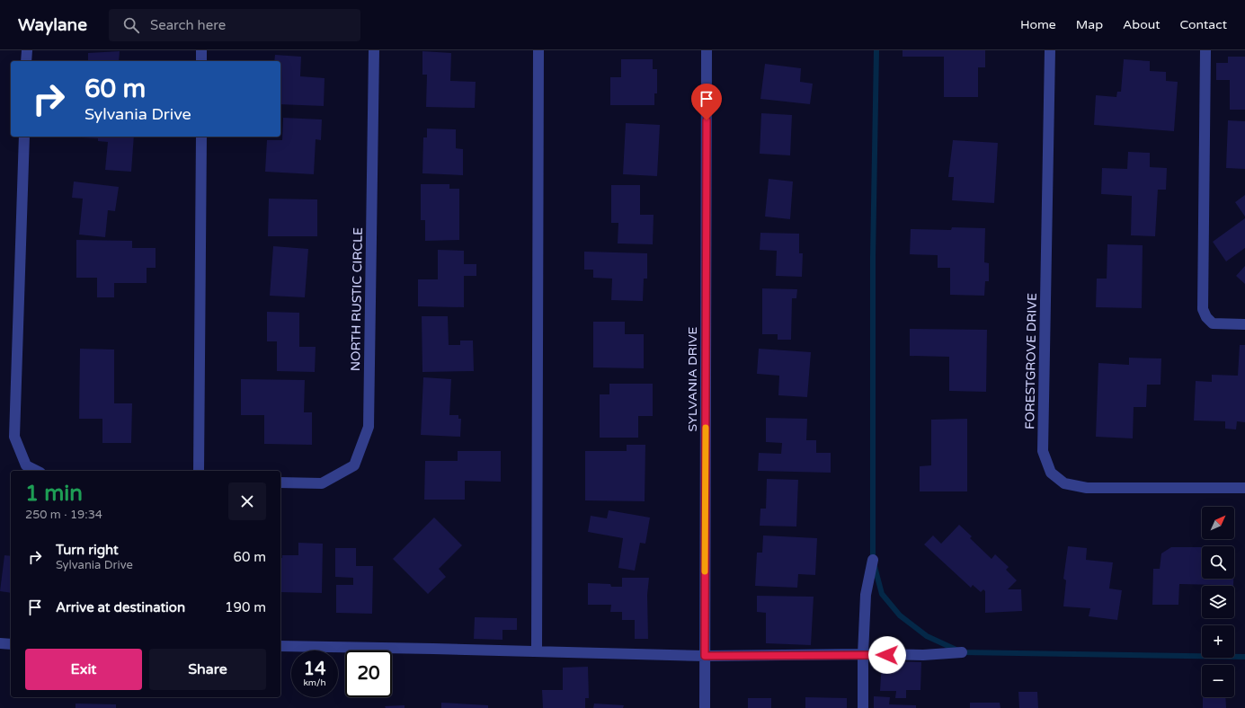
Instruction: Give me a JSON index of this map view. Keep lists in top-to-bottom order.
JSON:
{
  "streets": {
    "street": ["NORTH RUSTIC CIRCLE", "FORESTGROVE DRIVE", "SYLVANIA DRIVE"]
  },
  "north": "top right",
  "page": {
    "header": "Waylane",
    "search": "Search here",
    "nav": [
      "Home",
      "Map",
      "About",
      "Contact"
    ],
    "turn": ["60 m", "Sylvania Drive"],
    "heading": ["1 min", "250 m · 19:34"],
    "map_buttons": ["+", "−"],
    "list": [
      {
        "name": "Turn right",
        "note": "Sylvania Drive",
        "value": "60 m"
      },
      {
        "name": "Arrive at destination",
        "value": "190 m"
      }
    ],
    "buttons": ["Exit", "Share"],
    "speed": "14 km/h",
    "limit": "20"
  }
}
